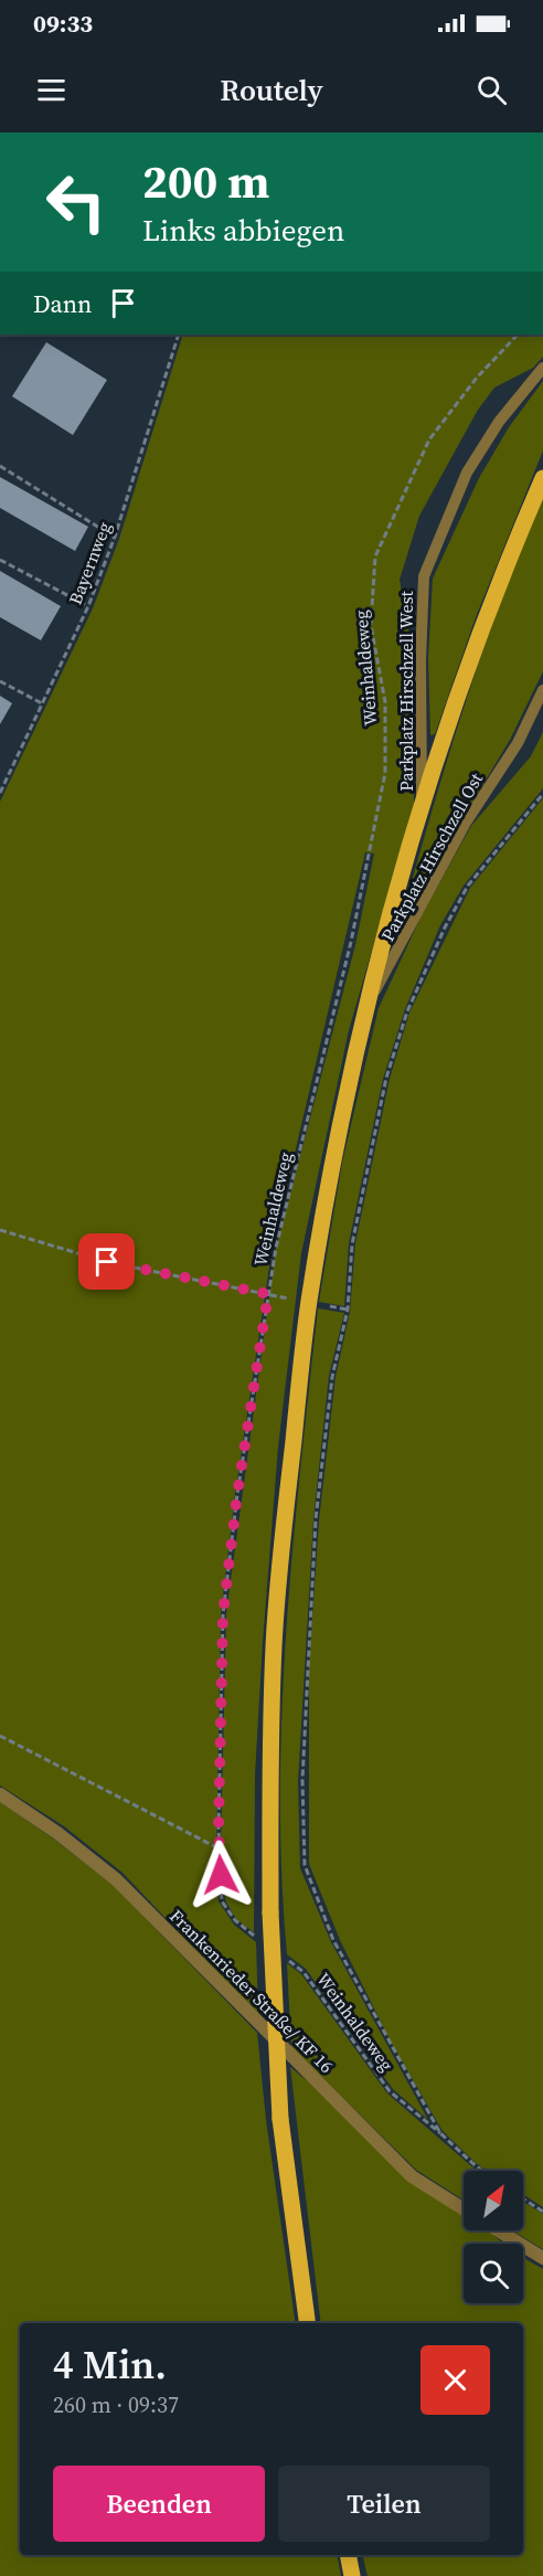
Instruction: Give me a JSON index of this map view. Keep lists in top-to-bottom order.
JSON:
{
  "streets": {
    "street": ["Frankenrieder Straße/ KF 16"],
    "lane": ["Parkplatz Hirschzell West", "Parkplatz Hirschzell Ost"],
    "path": ["Bayernweg", "Weinhaldeweg"]
  },
  "north": "top right",
  "page": {
    "status": "09:33",
    "header": "Routely",
    "turn": ["200 m", "Links abbiegen"],
    "then": "Dann",
    "heading": ["4 Min.", "260 m · 09:37"],
    "buttons": ["Beenden", "Teilen"]
  }
}
